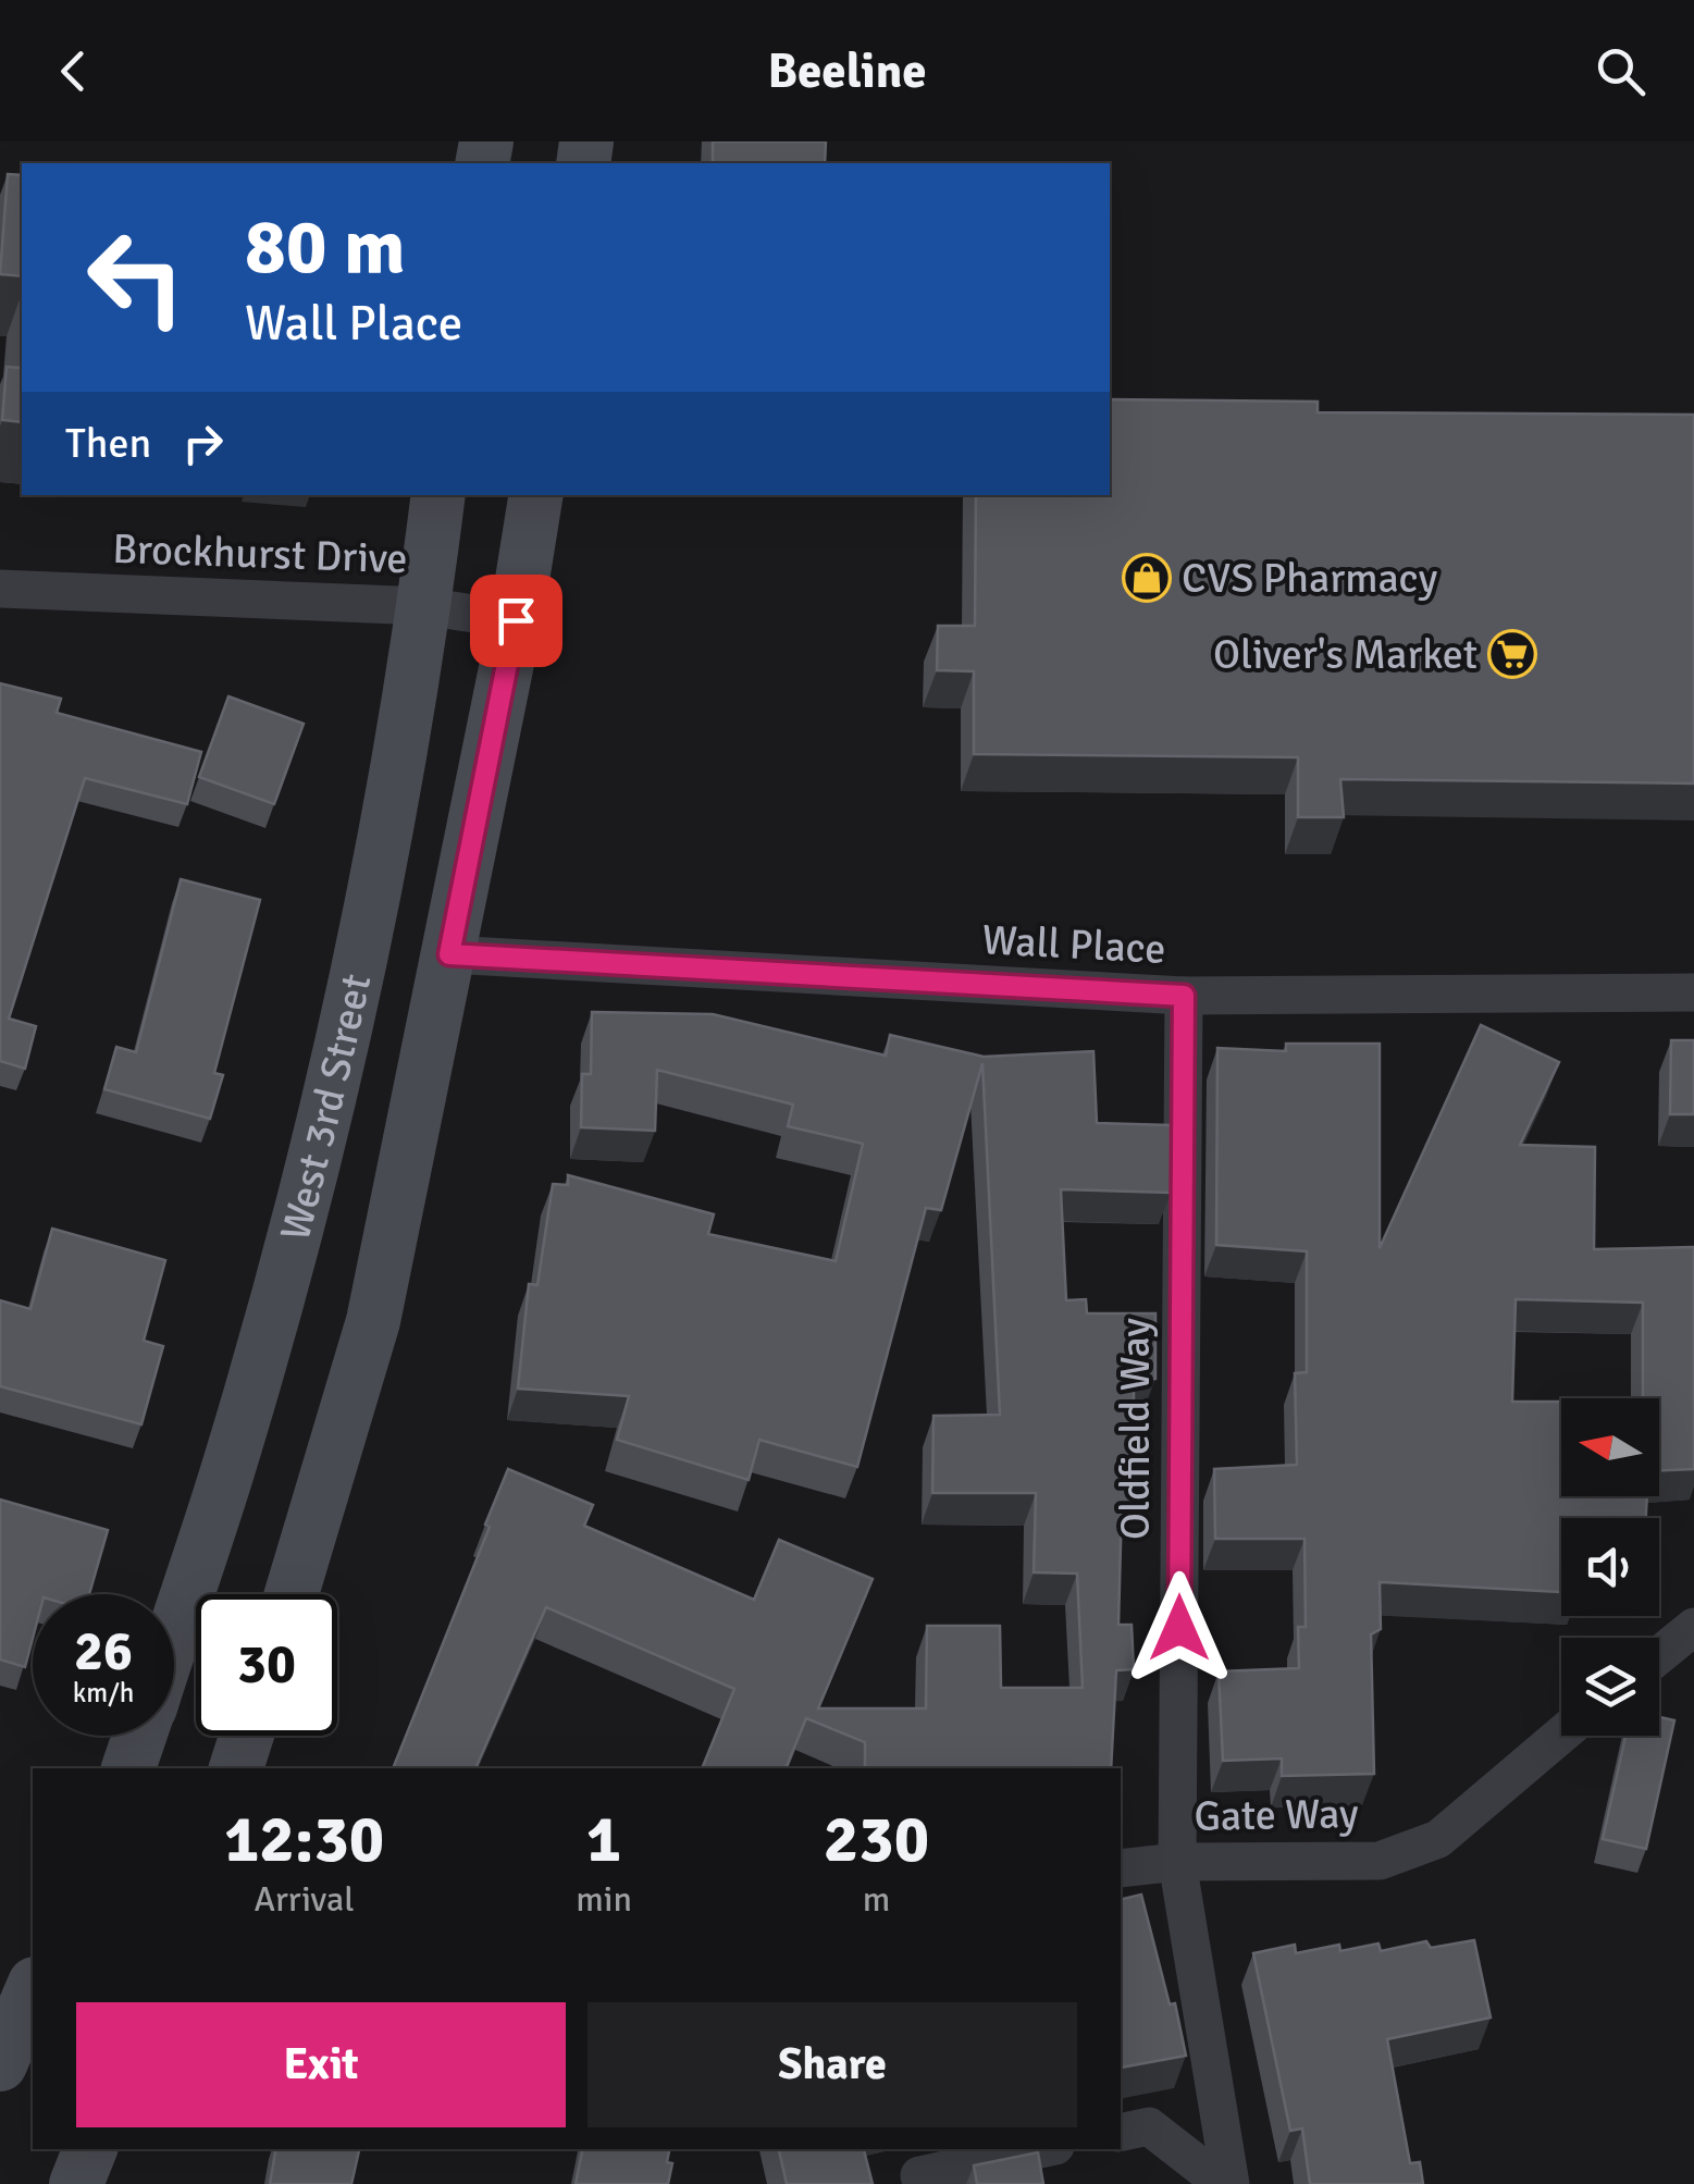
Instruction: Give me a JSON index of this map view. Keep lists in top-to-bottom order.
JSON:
{
  "streets": {
    "main road": ["West 3rd Street"],
    "street": [
      "Brockhurst Drive",
      "Wall Place",
      "Oldfield Way",
      "Gate Way"
    ]
  },
  "crossings": [
    ["Brockhurst Drive", "West 3rd Street"],
    ["Wall Place", "Oldfield Way"],
    ["Oldfield Way", "Gate Way"]
  ],
  "places": {
    "shop": ["CVS Pharmacy"],
    "supermarket": ["Oliver's Market"]
  },
  "north": "left",
  "page": {
    "header": "Beeline",
    "turn": ["80 m", "Wall Place"],
    "then": "Then",
    "speed": "26 km/h",
    "limit": "30",
    "eta": [
      "12:30",
      "Arrival",
      "1",
      "min",
      "230",
      "m"
    ],
    "buttons": ["Exit", "Share"]
  }
}
